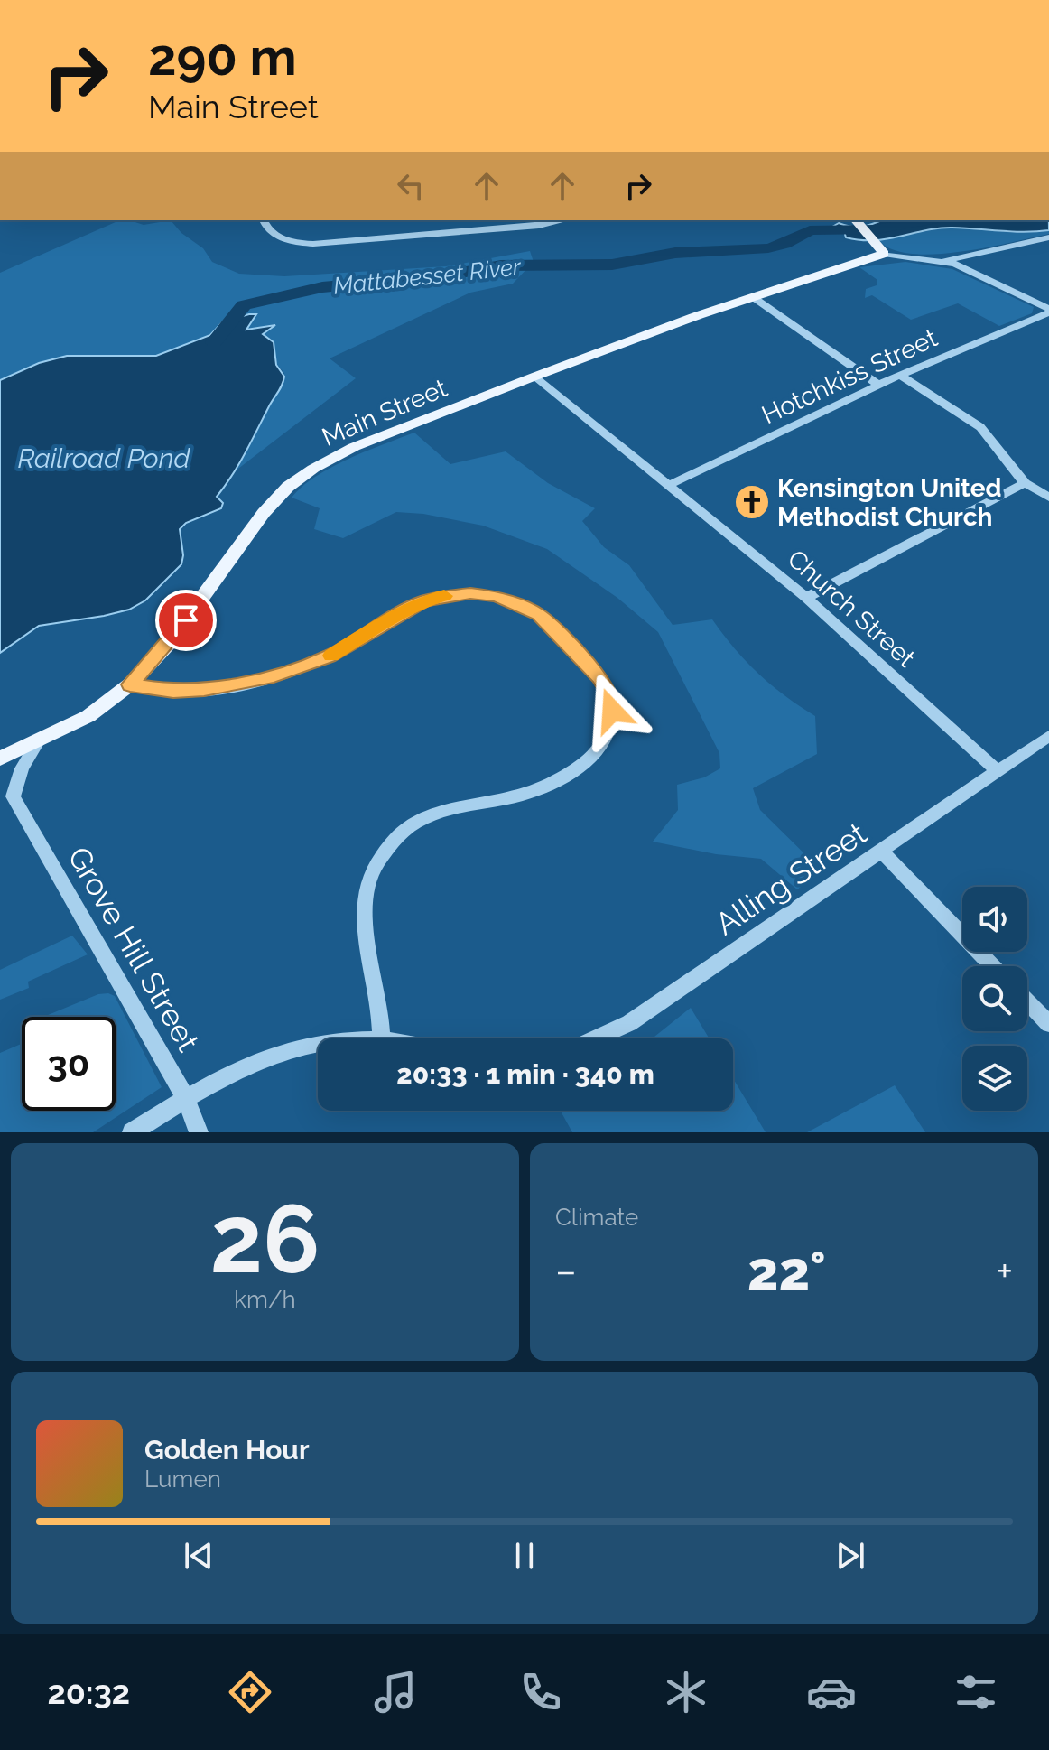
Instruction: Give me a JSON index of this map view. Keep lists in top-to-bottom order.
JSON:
{
  "streets": {
    "main road": ["Main Street"],
    "street": [
      "Hotchkiss Street",
      "Church Street",
      "Alling Street",
      "Grove Hill Street"
    ]
  },
  "crossings": [
    ["Hotchkiss Street", "Church Street"],
    ["Main Street", "Church Street"],
    ["Main Street", "Grove Hill Street"],
    ["Church Street", "Alling Street"]
  ],
  "water": ["Mattabesset River", "Railroad Pond"],
  "places": {
    "church": ["Kensington United Methodist Church"]
  },
  "page": {
    "turn": ["290 m", "Main Street"],
    "limit": "30",
    "trip": "20:33 · 1 min · 340 m",
    "tile": [
      ["26", "km/h"],
      "Climate"
    ],
    "heat": ["−", "22°", "+"],
    "song": ["Golden Hour", "Lumen"],
    "tabs": "20:32"
  }
}
